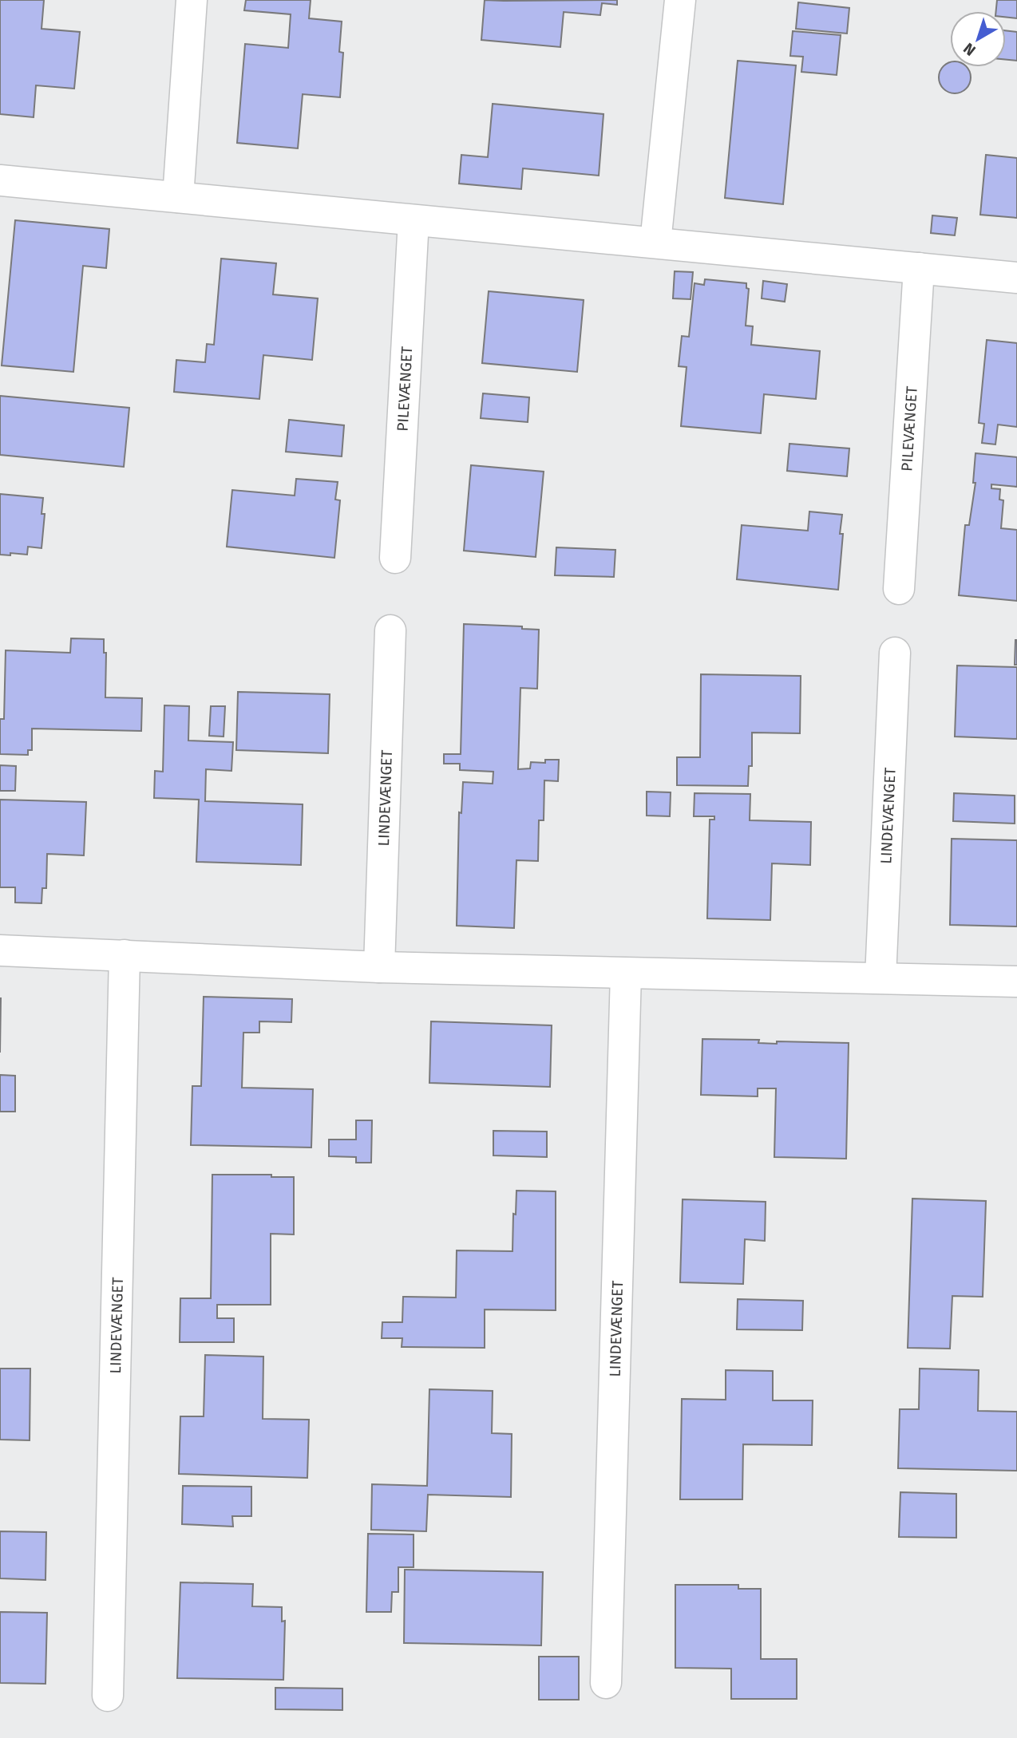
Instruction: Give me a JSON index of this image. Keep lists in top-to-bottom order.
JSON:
{
  "streets": {
    "street": ["PILEVÆNGET", "LINDEVÆNGET"]
  },
  "north": "bottom left"
}
